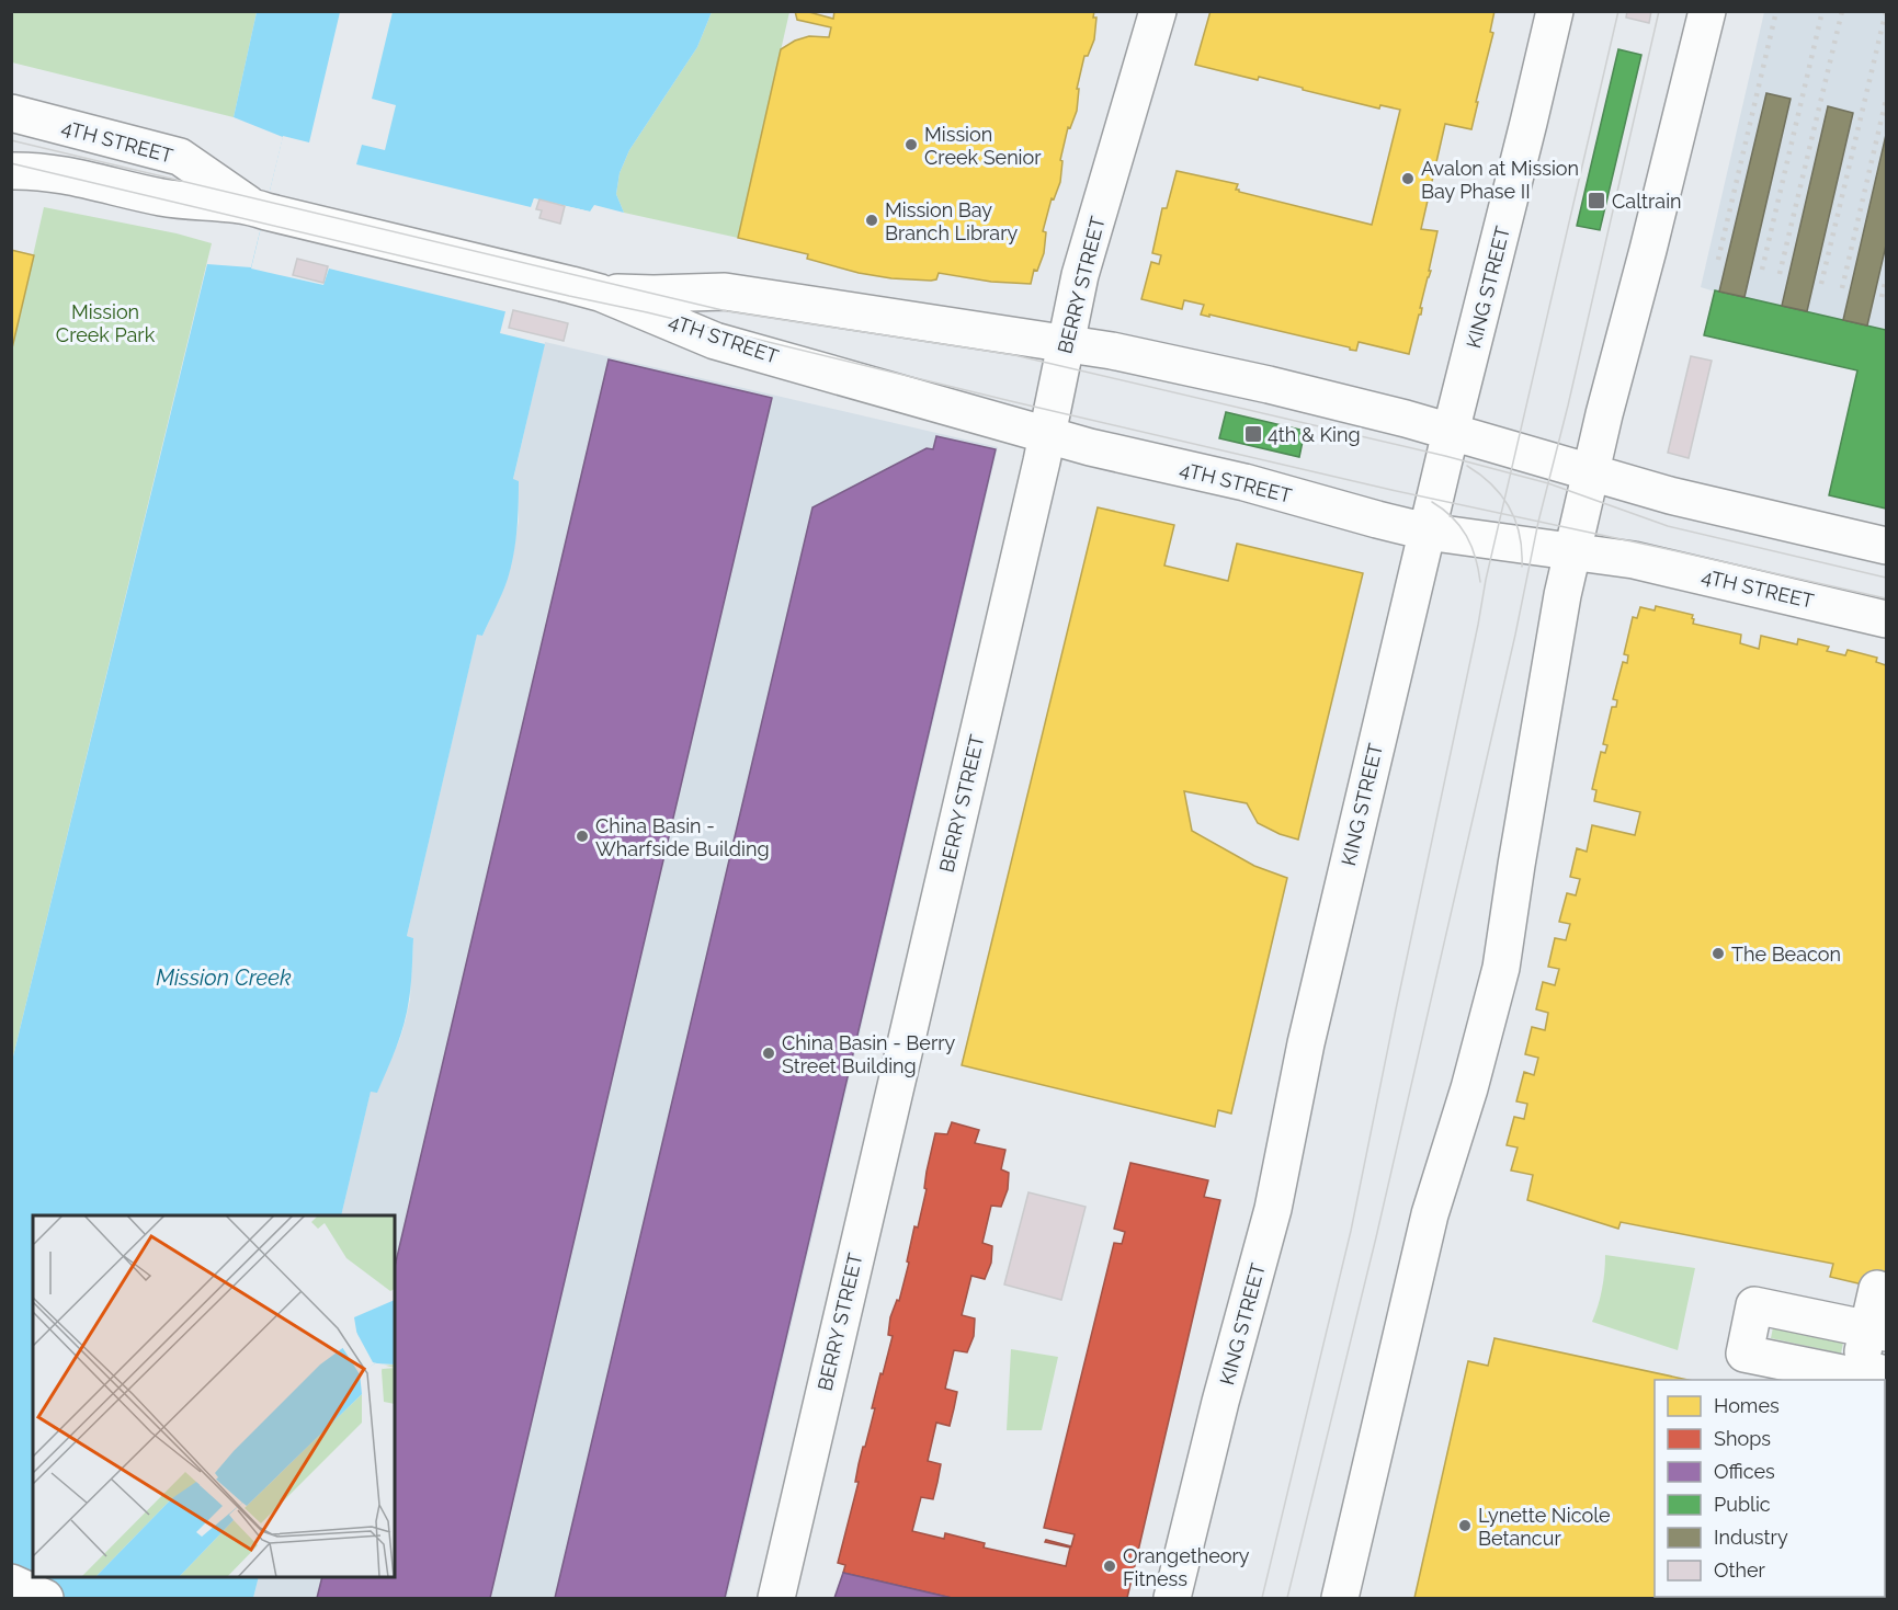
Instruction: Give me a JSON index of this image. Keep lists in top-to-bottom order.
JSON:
{
  "streets": {
    "main road": ["4TH STREET", "BERRY STREET", "KING STREET"]
  },
  "crossings": [
    ["4TH STREET", "BERRY STREET"],
    ["4TH STREET", "KING STREET"]
  ],
  "water": ["Mission Creek"],
  "parks": ["Mission Creek Park"],
  "places": {
    "other": [
      "Mission Creek Senior",
      "Avalon at Mission Bay Phase II",
      "Mission Bay Branch Library",
      "China Basin - Wharfside Building",
      "The Beacon",
      "China Basin - Berry Street Building",
      "Lynette Nicole Betancur",
      "Orangetheory Fitness"
    ],
    "transit": ["Caltrain", "4th & King"]
  },
  "legend": [
    "Homes",
    "Shops",
    "Offices",
    "Public",
    "Industry",
    "Other"
  ]
}
